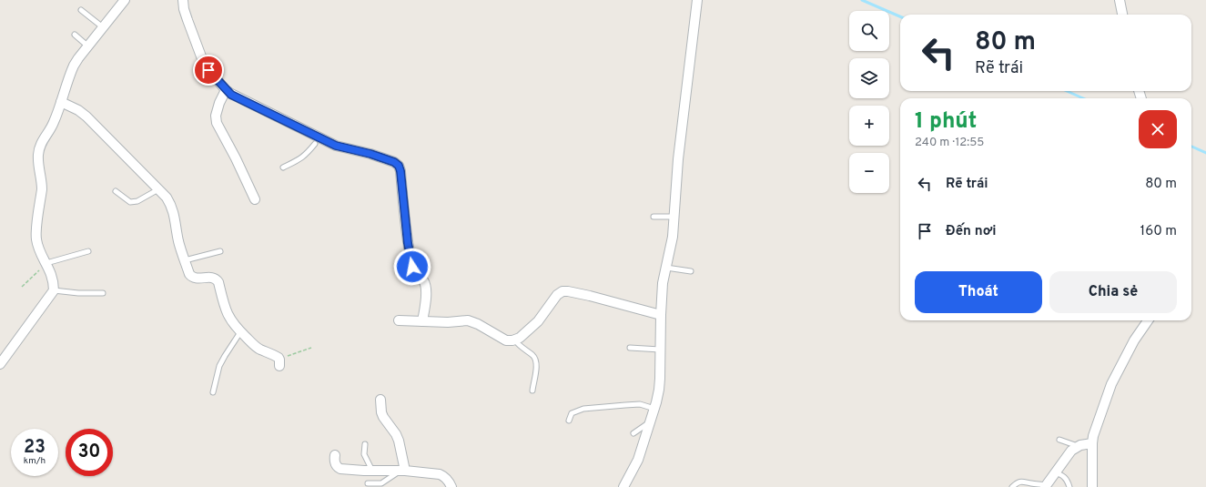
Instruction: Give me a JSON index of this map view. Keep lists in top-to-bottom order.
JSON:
{
  "page": {
    "map_buttons": ["+", "−"],
    "turn": ["80 m", "Rẽ trái"],
    "heading": ["1 phút", "240 m · 12:55"],
    "list": [
      {
        "name": "Rẽ trái",
        "value": "80 m"
      },
      {
        "name": "Đến nơi",
        "value": "160 m"
      }
    ],
    "buttons": ["Thoát", "Chia sẻ"],
    "speed": "23 km/h",
    "limit": "30"
  }
}
